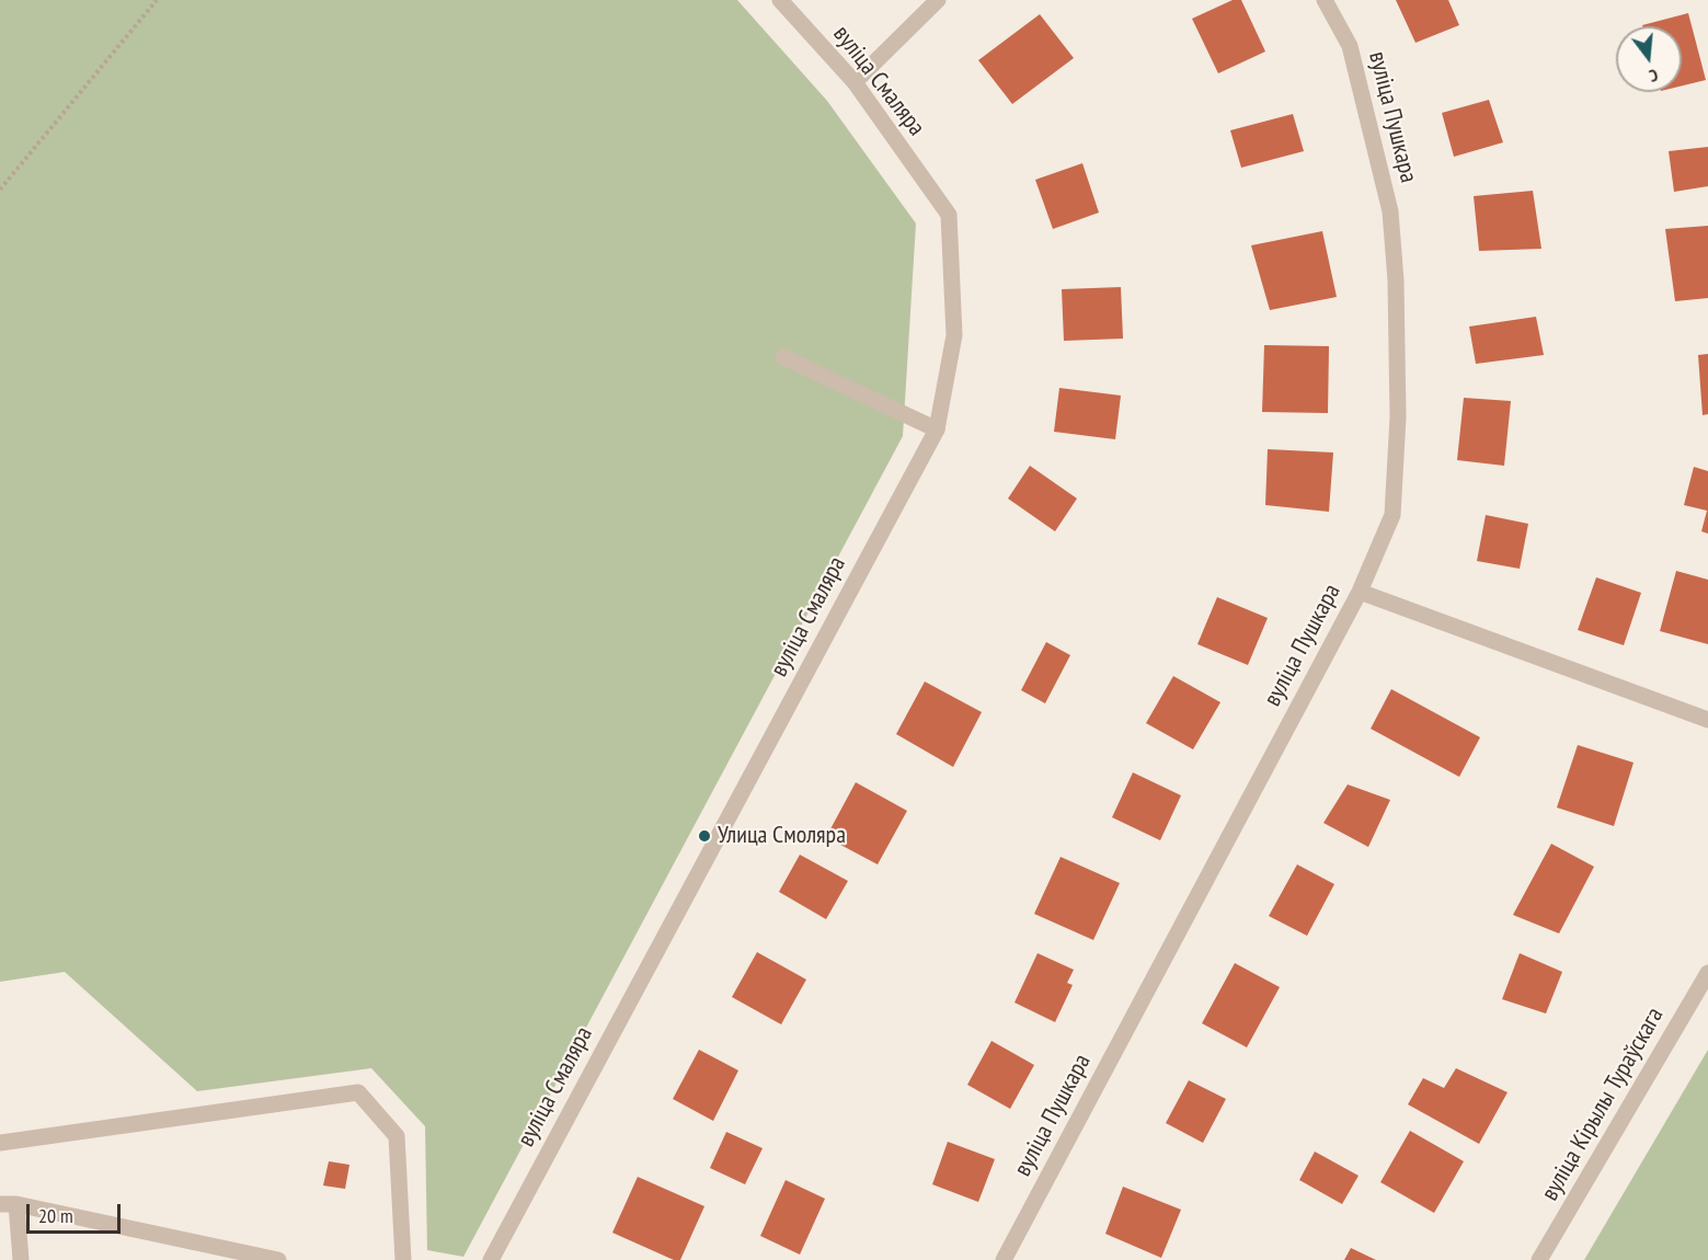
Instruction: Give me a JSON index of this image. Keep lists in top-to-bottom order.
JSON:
{
  "streets": {
    "street": ["вуліца Смаляра", "вуліца Пушкара", "вуліца Кірылы Тураўскага"]
  },
  "places": ["Улица Смоляра"],
  "scale_bar": "20 m",
  "north": "bottom"
}
